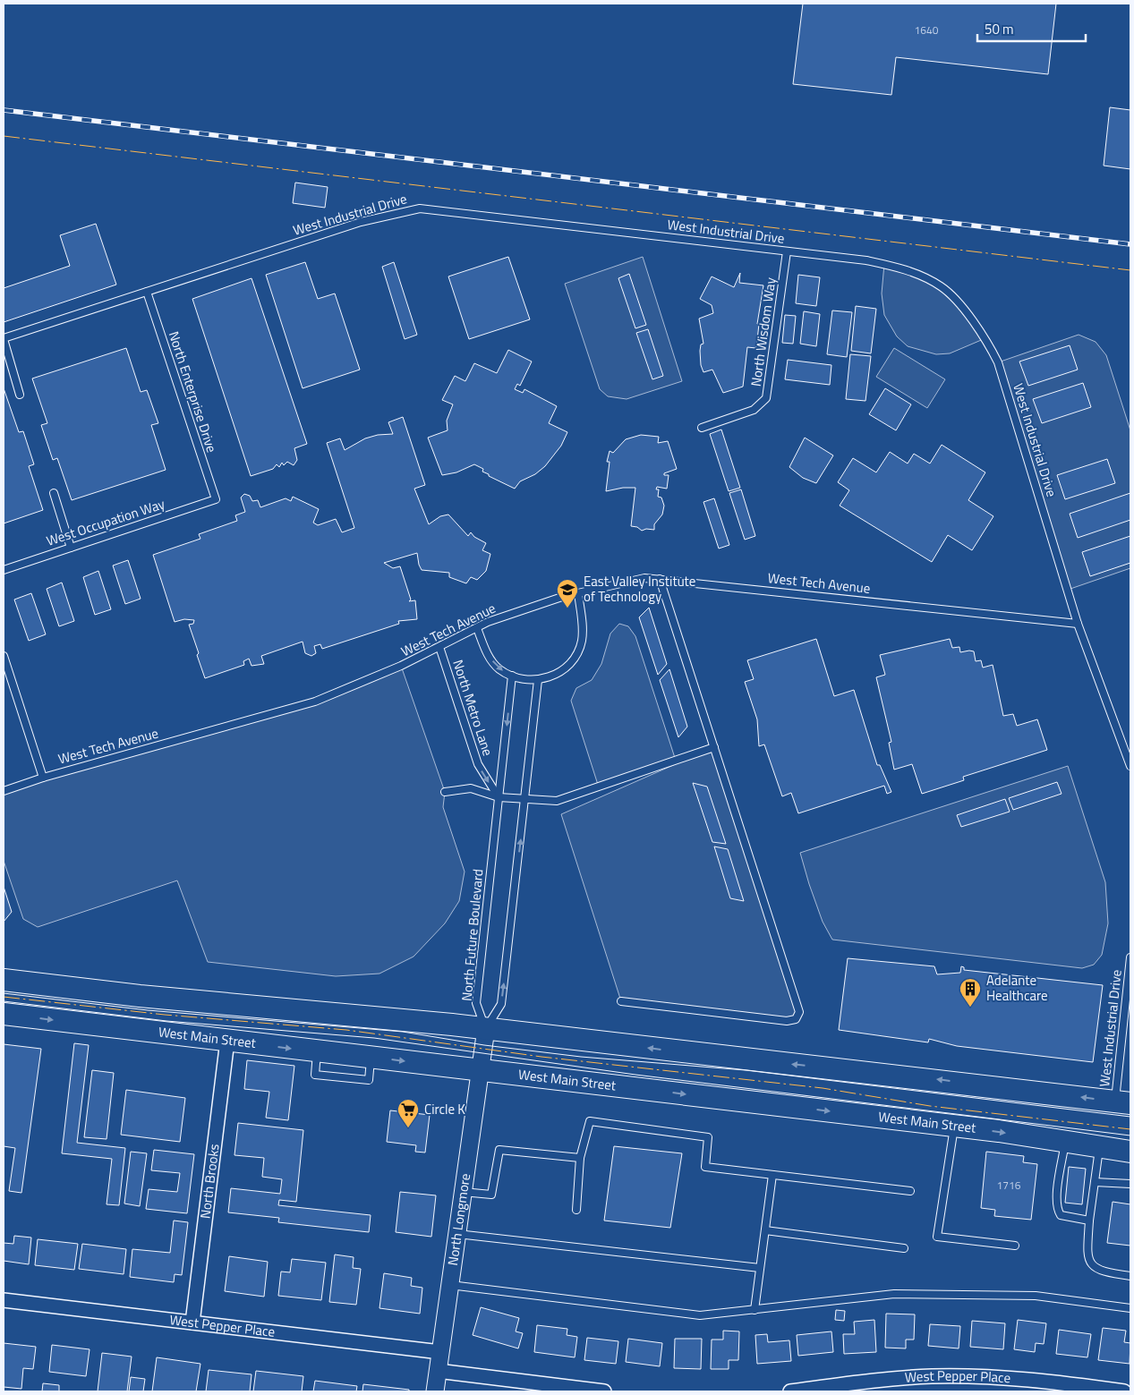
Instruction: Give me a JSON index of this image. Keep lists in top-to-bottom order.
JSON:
{
  "streets": {
    "main road": ["West Main Street"],
    "street": ["North Brooks", "North Longmore", "West Pepper Place"],
    "lane": [
      "West Industrial Drive",
      "North Wisdom Way",
      "North Enterprise Drive",
      "West Occupation Way",
      "West Tech Avenue",
      "North Metro Lane",
      "North Future Boulevard"
    ]
  },
  "crossings": [
    ["West Industrial Drive", "North Wisdom Way"],
    ["West Industrial Drive", "North Enterprise Drive"],
    ["West Industrial Drive", "West Tech Avenue"],
    ["North Enterprise Drive", "West Occupation Way"],
    ["West Tech Avenue", "North Metro Lane"],
    ["North Metro Lane", "North Future Boulevard"],
    ["North Future Boulevard", "North Longmore"],
    ["West Main Street", "North Brooks"],
    ["West Main Street", "North Longmore"],
    ["North Brooks", "West Pepper Place"],
    ["North Longmore", "West Pepper Place"]
  ],
  "places": {
    "school or university": ["East Valley Institute of Technology"],
    "building": ["Adelante Healthcare"],
    "supermarket": ["Circle K"]
  },
  "house_numbers": ["1640", "1716"],
  "scale_bar": "50 m"
}
